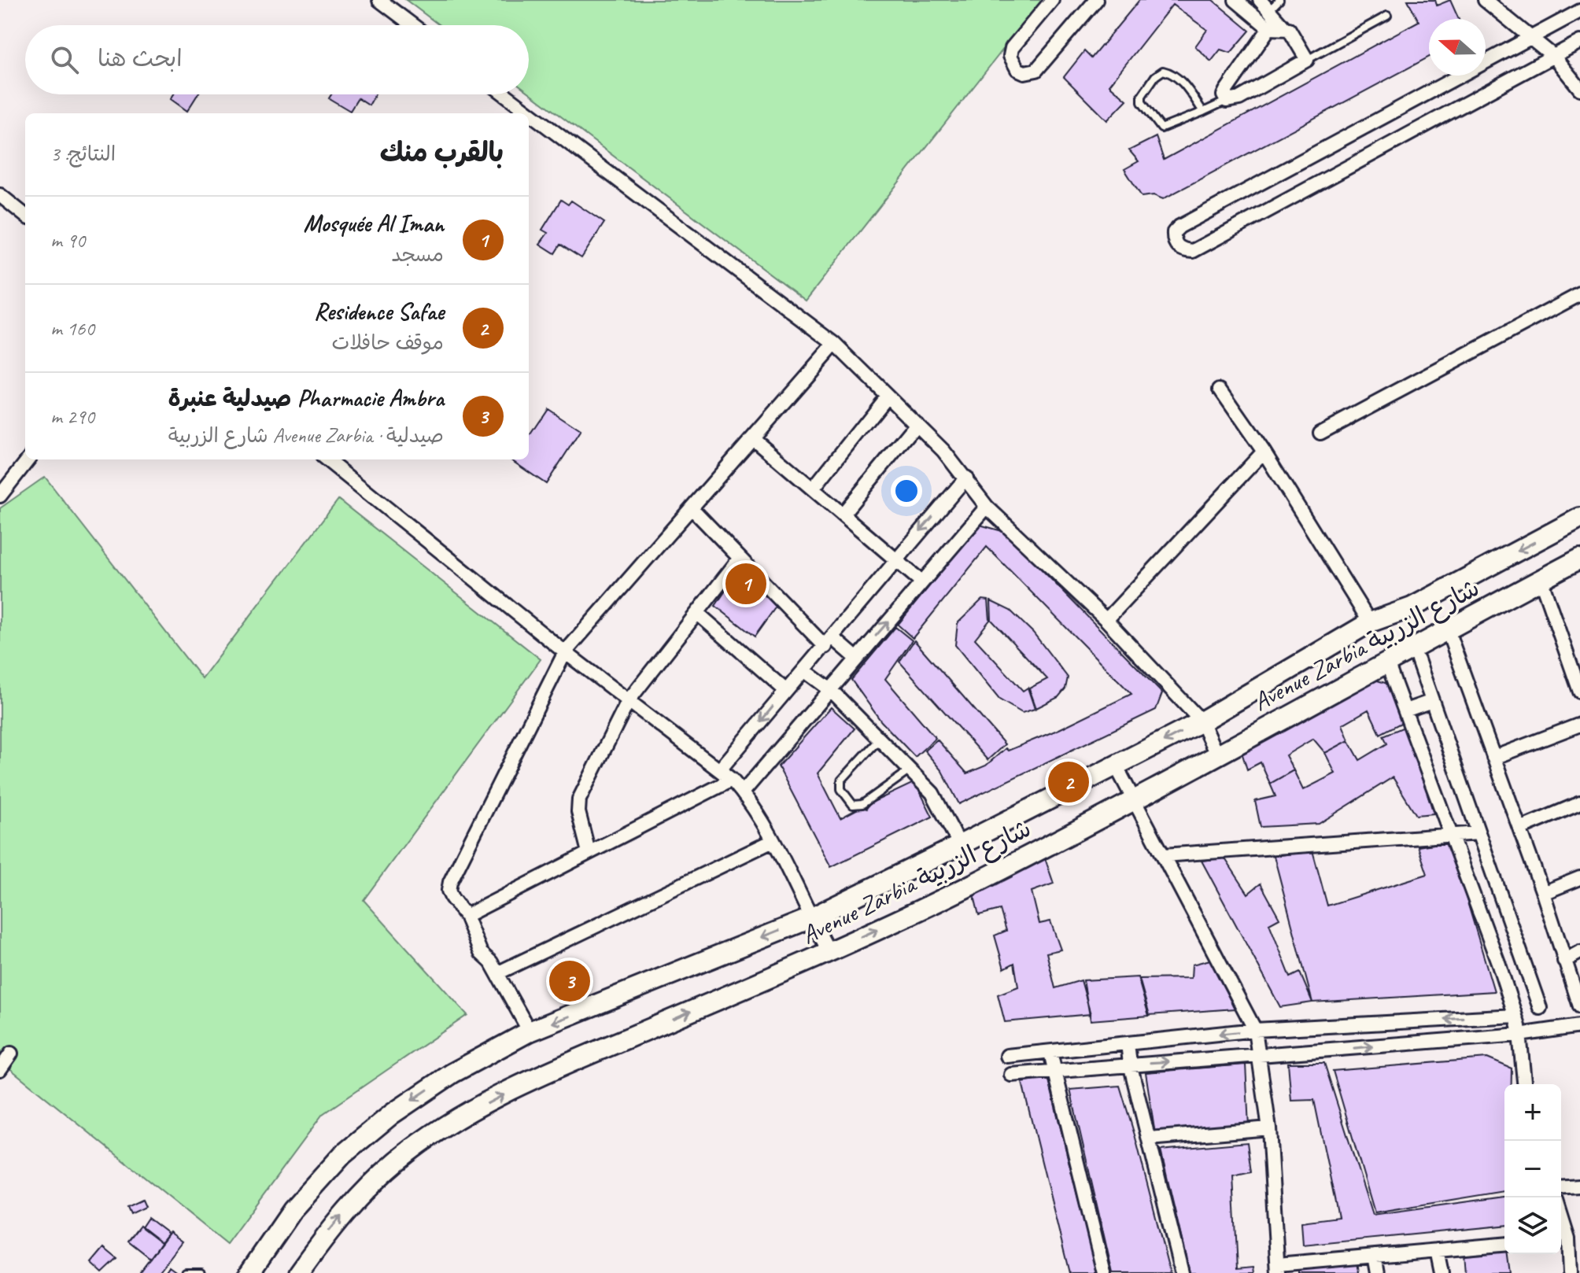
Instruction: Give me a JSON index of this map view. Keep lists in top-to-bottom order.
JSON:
{
  "streets": {
    "main road": ["Avenue Zarbia شارع الزربية"]
  },
  "north": "left",
  "page": {
    "search": "ابحث هنا",
    "heading": ["بالقرب منك", "النتائج: 3"],
    "list": [
      {
        "mark": "1",
        "name": "Mosquée Al Iman",
        "note": "مسجد",
        "value": "90 m"
      },
      {
        "mark": "2",
        "name": "Residence Safae",
        "note": "موقف حافلات",
        "value": "160 m"
      },
      {
        "mark": "3",
        "name": "Pharmacie Ambra صيدلية عنبرة",
        "note": "صيدلية · Avenue Zarbia شارع الزربية",
        "value": "290 m"
      }
    ],
    "pins": ["1", "2", "3"],
    "map_buttons": ["+", "−"]
  }
}
